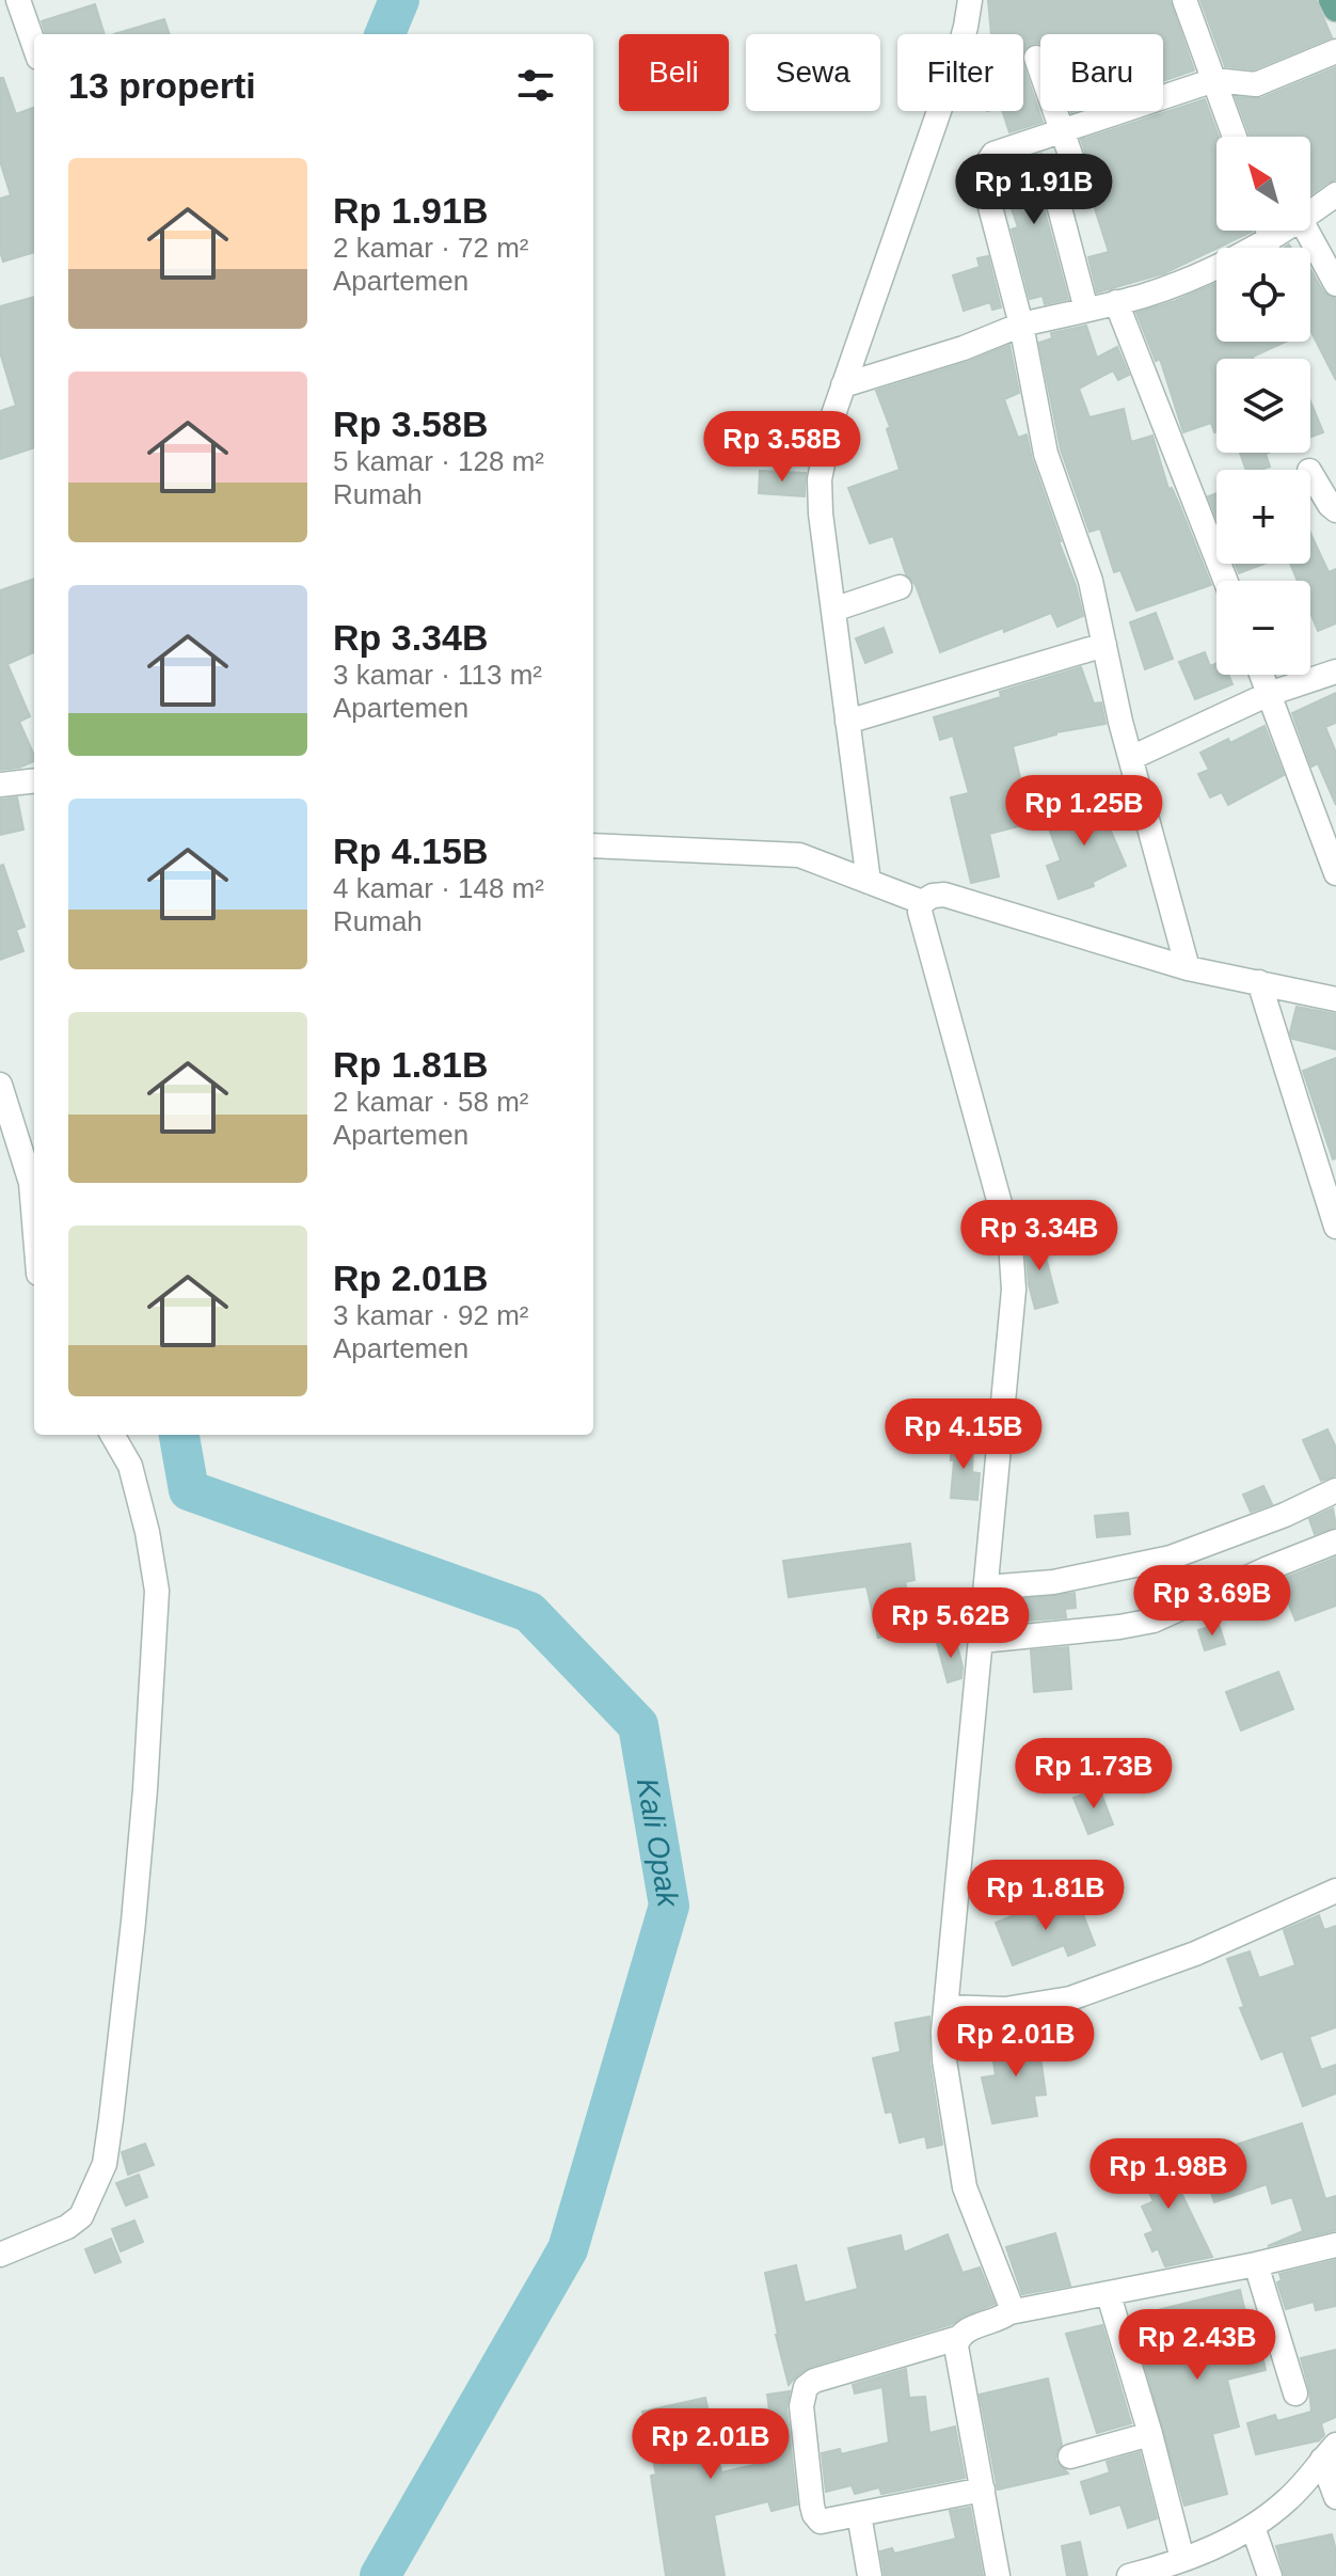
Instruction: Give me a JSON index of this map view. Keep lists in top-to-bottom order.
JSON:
{
  "water": ["Kali Opak"],
  "north": "top left",
  "page": {
    "chip": [
      "Beli",
      "Sewa",
      "Filter",
      "Baru"
    ],
    "heading": "13 properti",
    "map_buttons": ["+", "−"],
    "list": [
      {
        "name": "Rp 1.91B",
        "note": "2 kamar · 72 m² · Apartemen"
      },
      {
        "name": "Rp 3.58B",
        "note": "5 kamar · 128 m² · Rumah"
      },
      {
        "name": "Rp 3.34B",
        "note": "3 kamar · 113 m² · Apartemen"
      },
      {
        "name": "Rp 4.15B",
        "note": "4 kamar · 148 m² · Rumah"
      },
      {
        "name": "Rp 1.81B",
        "note": "2 kamar · 58 m² · Apartemen"
      },
      {
        "name": "Rp 2.01B",
        "note": "3 kamar · 92 m² · Apartemen"
      }
    ],
    "price": [
      "Rp 1.91B",
      "Rp 3.58B",
      "Rp 1.25B",
      "Rp 3.34B",
      "Rp 4.15B",
      "Rp 3.69B",
      "Rp 5.62B",
      "Rp 1.73B",
      "Rp 1.81B",
      "Rp 2.01B",
      "Rp 1.98B",
      "Rp 2.43B",
      "Rp 2.01B"
    ]
  }
}
